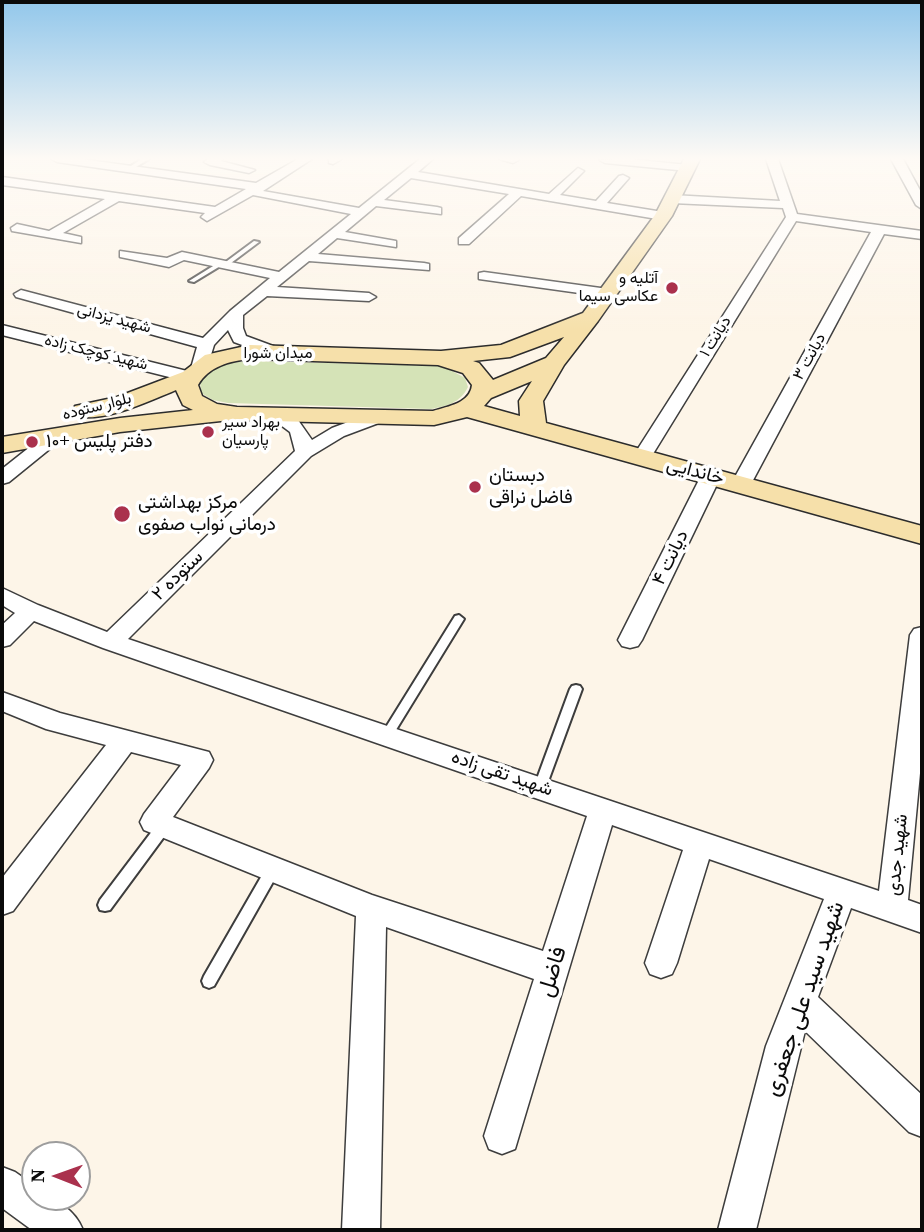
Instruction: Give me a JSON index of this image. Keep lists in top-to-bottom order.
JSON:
{
  "streets": {
    "main road": ["میدان شورا", "بلوار ستوده", "خاندایی"],
    "street": [
      "شهید یزدانی",
      "دیانت ۱",
      "شهید کوچک زاده",
      "دیانت ۳",
      "دیانت ۴",
      "ستوده ۲",
      "شهید تقی زاده",
      "شهید جدی",
      "فاضل",
      "شهید سید علی جعفری"
    ]
  },
  "crossings": [
    ["دیانت ۱", "خاندایی"],
    ["شهید کوچک زاده", "میدان شورا"],
    ["شهید کوچک زاده", "بلوار ستوده"],
    ["میدان شورا", "بلوار ستوده"],
    ["میدان شورا", "خاندایی"],
    ["دیانت ۳", "خاندایی"],
    ["خاندایی", "دیانت ۴"],
    ["ستوده ۲", "شهید تقی زاده"],
    ["شهید تقی زاده", "شهید جدی"],
    ["شهید تقی زاده", "فاضل"],
    ["شهید تقی زاده", "شهید سید علی جعفری"]
  ],
  "places": [
    "آتلیه و عکاسی سیما",
    "بهراد سیر پارسیان",
    "دفتر پلیس +۱۰",
    "دبستان فاضل نراقی",
    "مرکز بهداشتی درمانی نواب صفوی"
  ],
  "north": "left"
}
